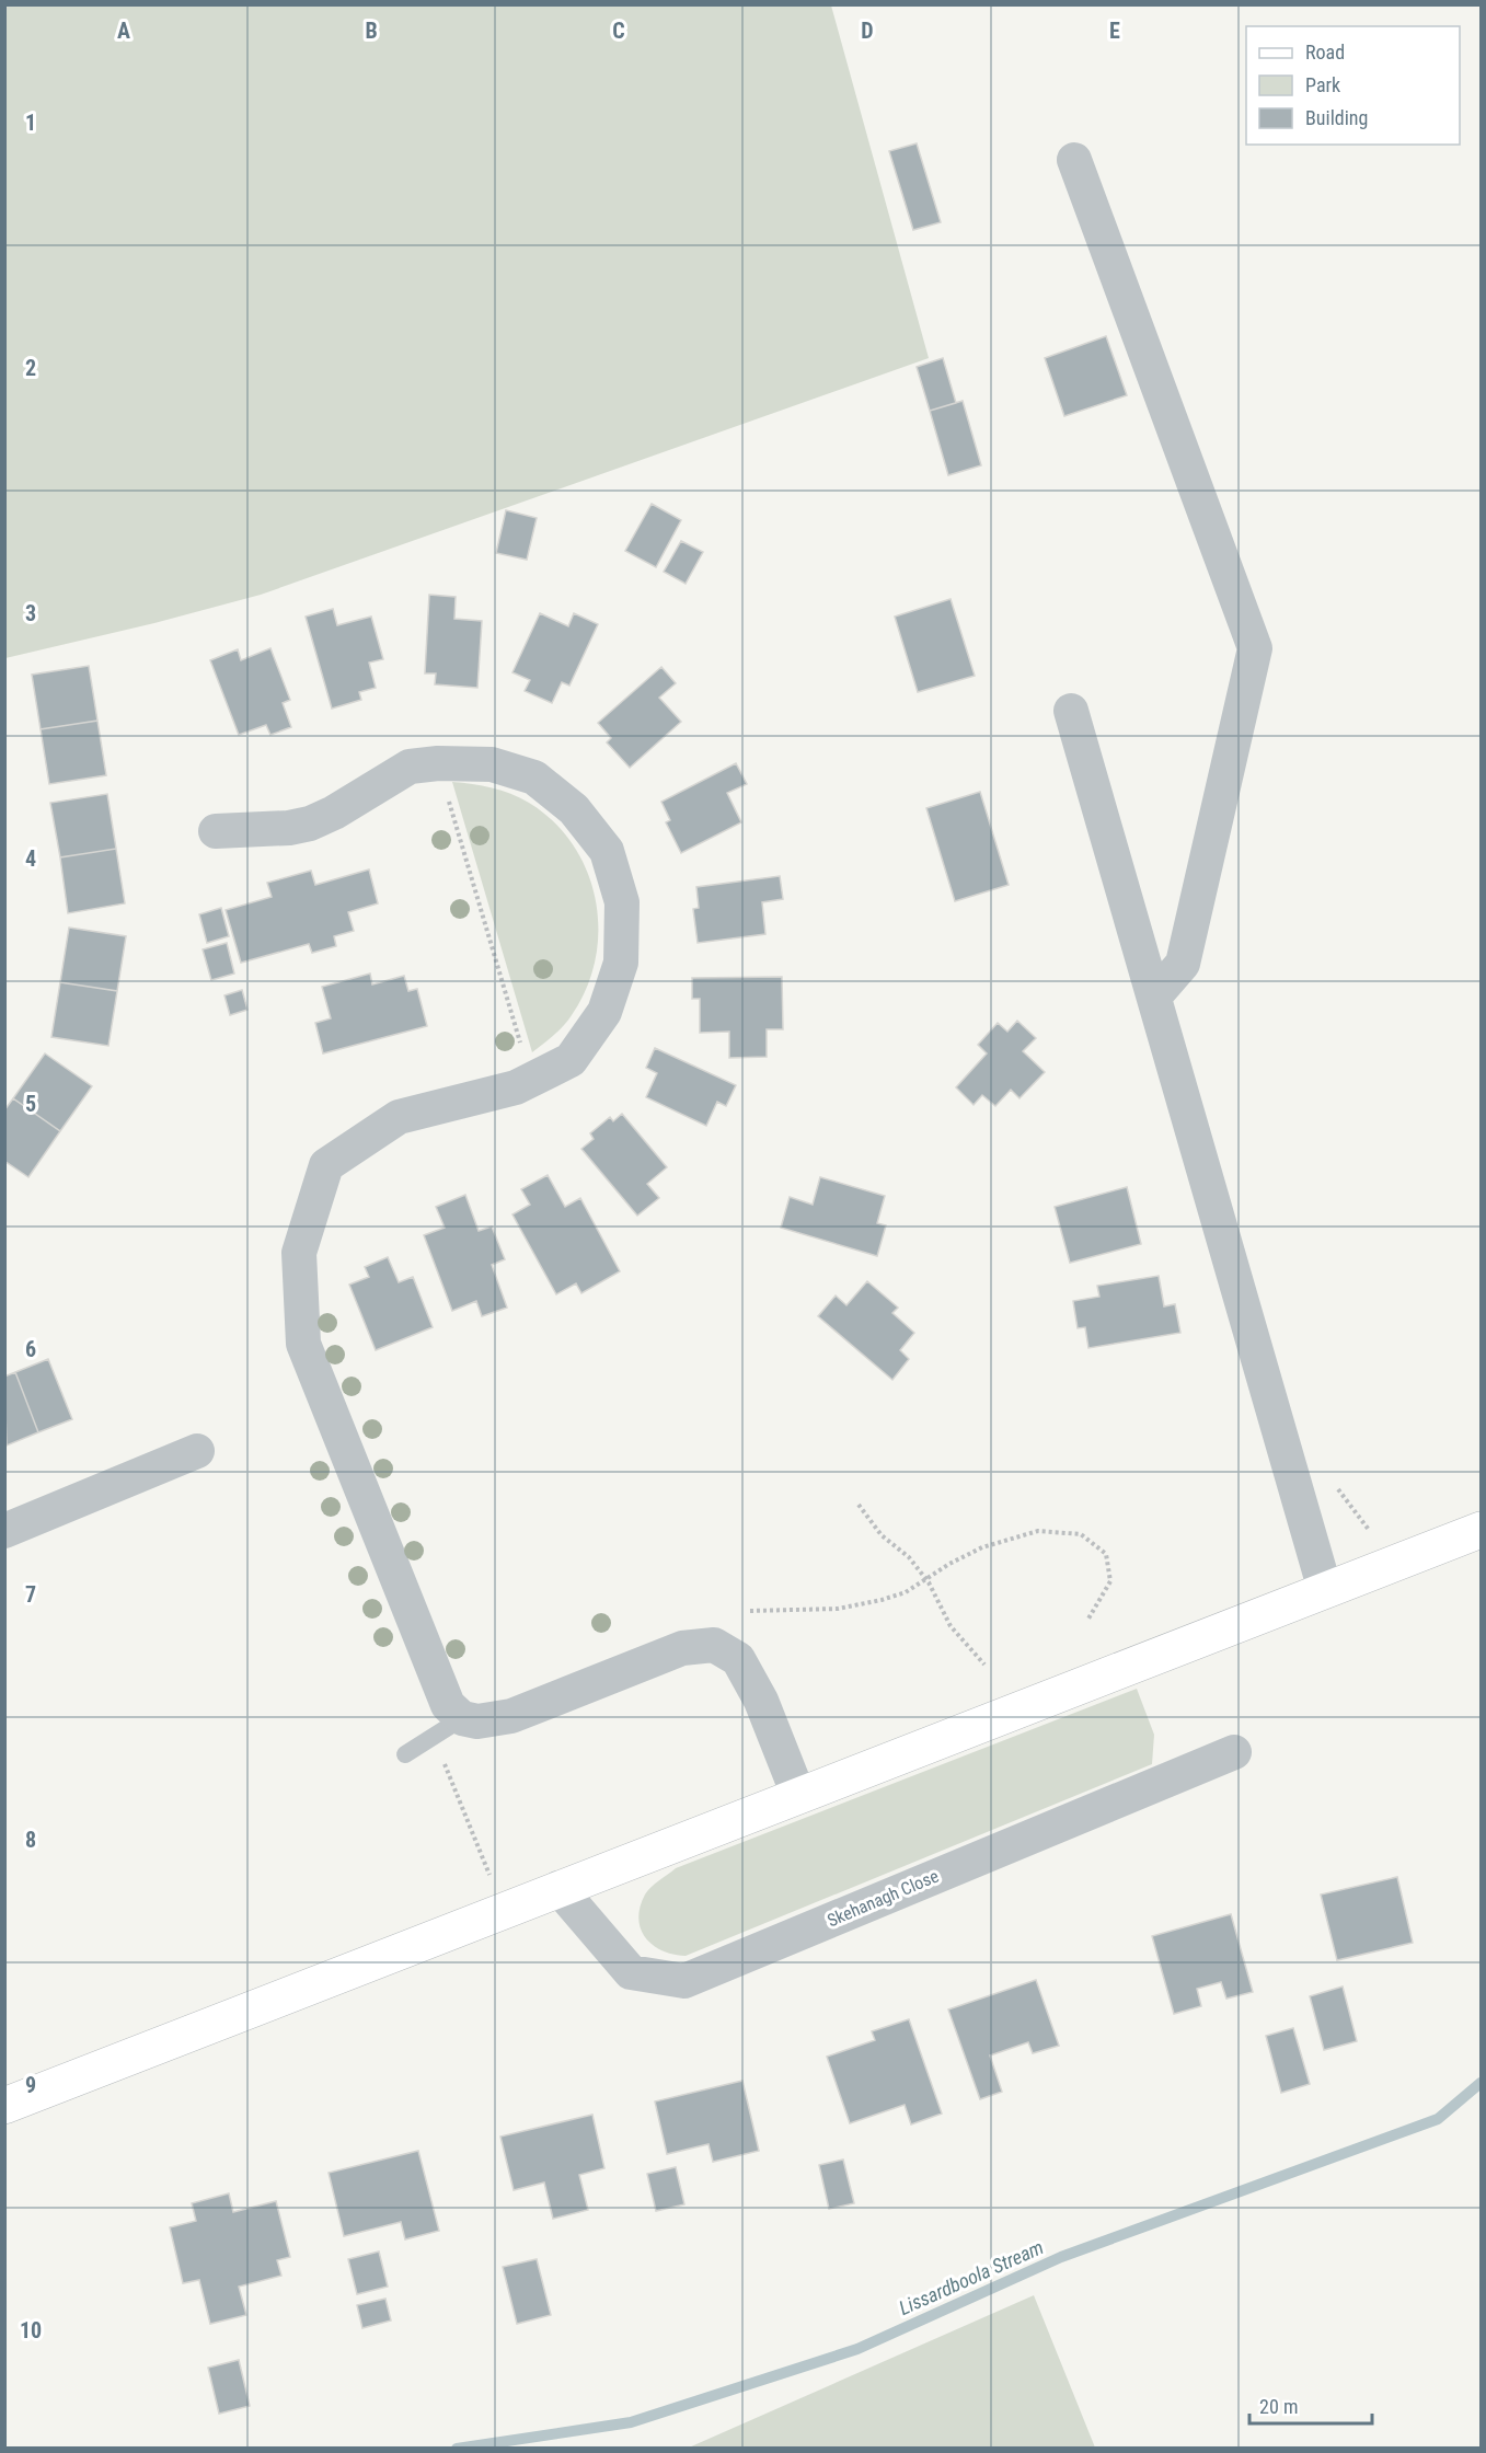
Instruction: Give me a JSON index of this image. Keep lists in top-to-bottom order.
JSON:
{
  "streets": {
    "street": ["Skehanagh Close"]
  },
  "water": ["Lissardboola Stream"],
  "legend": ["Road", "Park", "Building"],
  "scale_bar": "20 m",
  "grid": {
    "columns": [
      "A",
      "B",
      "C",
      "D",
      "E"
    ],
    "rows": [
      "1",
      "2",
      "3",
      "4",
      "5",
      "6",
      "7",
      "8",
      "9",
      "10"
    ]
  }
}
